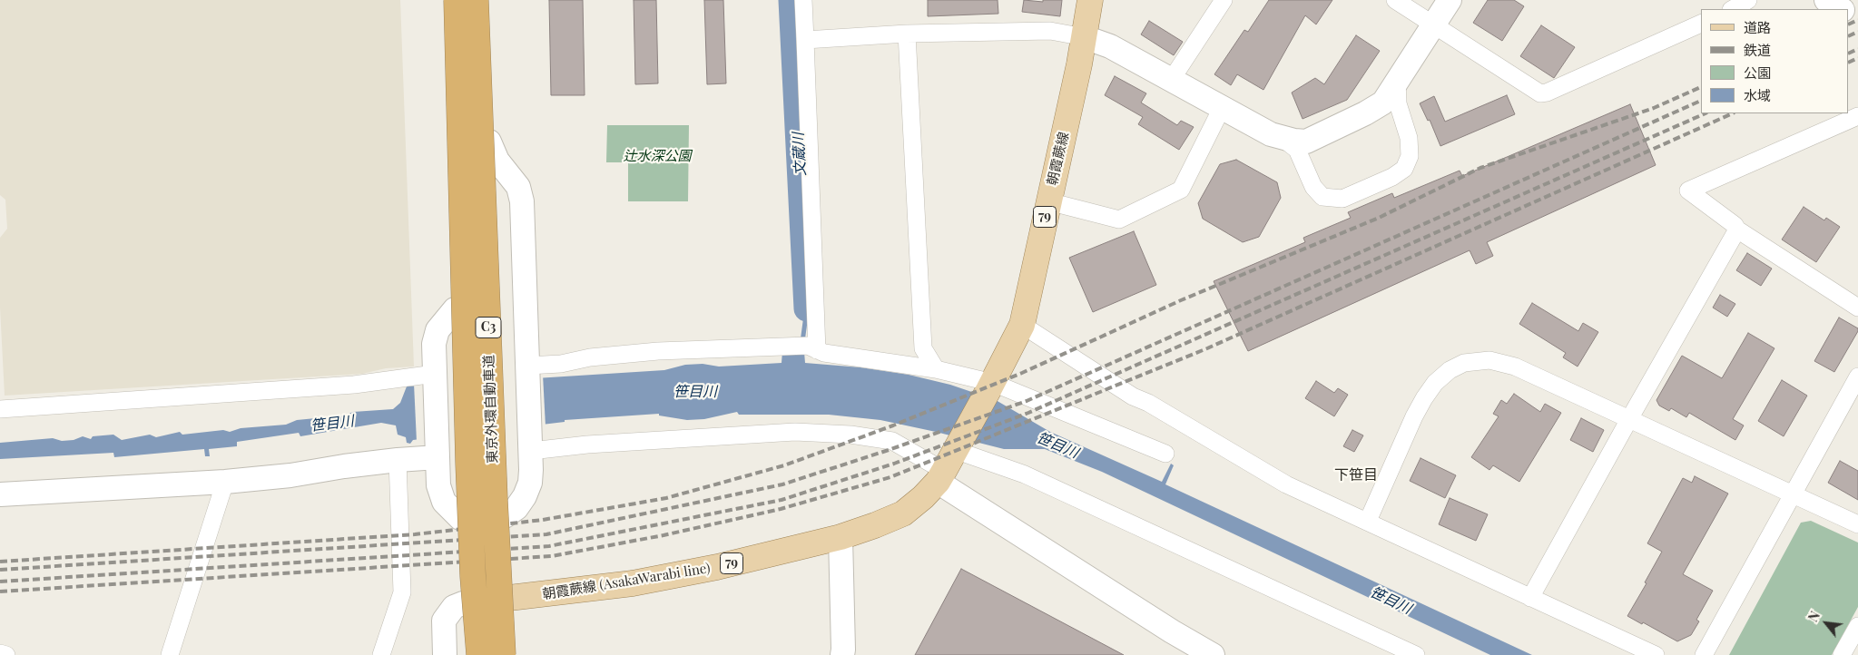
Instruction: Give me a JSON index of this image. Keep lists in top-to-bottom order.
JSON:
{
  "streets": {
    "highway": ["C3", "東京外環自動車道"],
    "main road": ["朝霞蕨線", "79", "朝霞蕨線 (AsakaWarabi line)"]
  },
  "crossings": [
    ["朝霞蕨線", "朝霞蕨線 (AsakaWarabi line)"]
  ],
  "districts": ["下笹目"],
  "water": ["文蔵川", "笹目川"],
  "parks": ["辻水深公園"],
  "legend": [
    "道路",
    "鉄道",
    "公園",
    "水域"
  ],
  "north": "top left"
}
